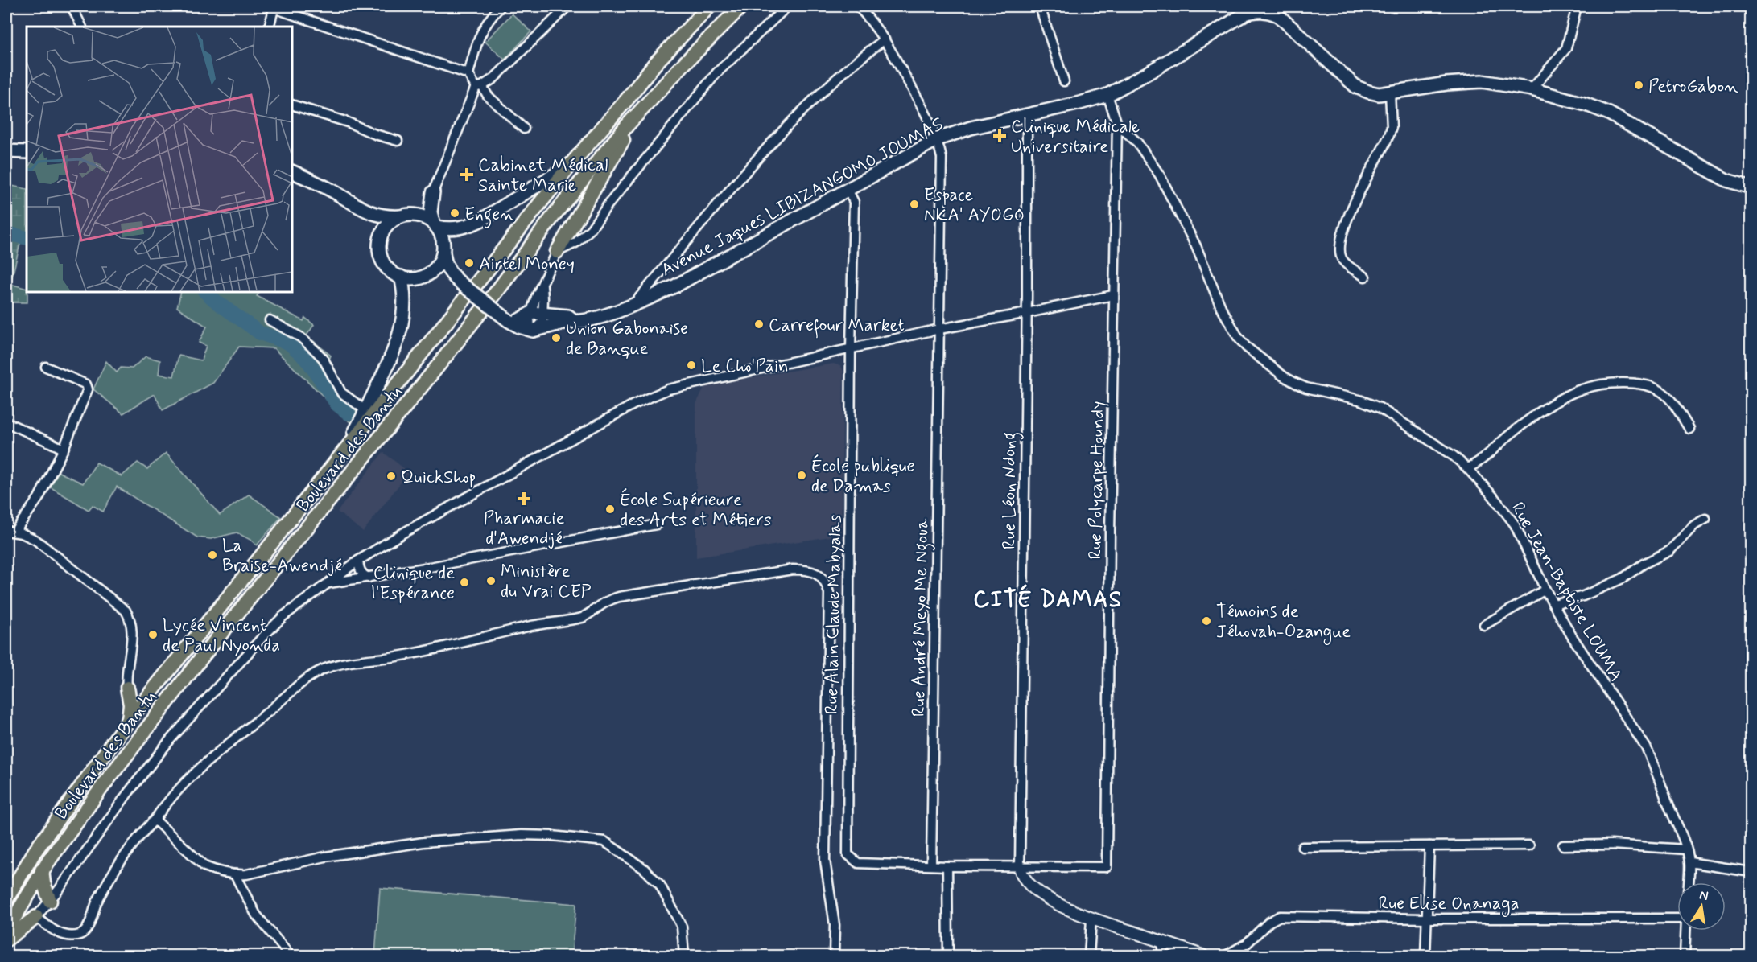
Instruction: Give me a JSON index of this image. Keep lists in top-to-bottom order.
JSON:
{
  "streets": {
    "highway": ["Boulevard des Bantu"],
    "main road": ["Avenue Jaques LIBIZANGOMO JOUMAS"],
    "street": [
      "Rue Polycarpe Houndy",
      "Rue Léon Ndong",
      "Rue Jean-Baptiste LOUMA",
      "Rue Alain Claude Mabyalas",
      "Rue André Meyo Me Ngoua",
      "Rue Elise Onanaga"
    ]
  },
  "crossings": [
    ["Avenue Jaques LIBIZANGOMO JOUMAS", "Rue Polycarpe Houndy"],
    ["Avenue Jaques LIBIZANGOMO JOUMAS", "Rue Léon Ndong"],
    ["Avenue Jaques LIBIZANGOMO JOUMAS", "Rue Alain Claude Mabyalas"],
    ["Avenue Jaques LIBIZANGOMO JOUMAS", "Rue André Meyo Me Ngoua"],
    ["Rue Polycarpe Houndy", "Rue Léon Ndong"],
    ["Rue Polycarpe Houndy", "Rue Jean-Baptiste LOUMA"],
    ["Rue Alain Claude Mabyalas", "Rue André Meyo Me Ngoua"]
  ],
  "districts": ["CITÉ DAMAS"],
  "places": {
    "other": [
      "PetroGabon",
      "Espace NKA' AYOGO",
      "Engen",
      "Airtel Money",
      "Carrefour Market",
      "Union Gabonaise de Banque",
      "Le Cho'Pain",
      "École publique de Damas",
      "QuickShop",
      "École Supérieure des Arts et Métiers",
      "La Braise-Awendjé",
      "Ministère du Vrai CEP",
      "Clinique de l'Espérance",
      "Témoins de Jéhovah-Ozangue",
      "Lycée Vincent de Paul Nyonda"
    ],
    "health": ["Clinique Médicale Universitaire", "Cabinet Médical Sainte Marie", "Pharmacie d'Awendjé"]
  },
  "north": "top"
}
